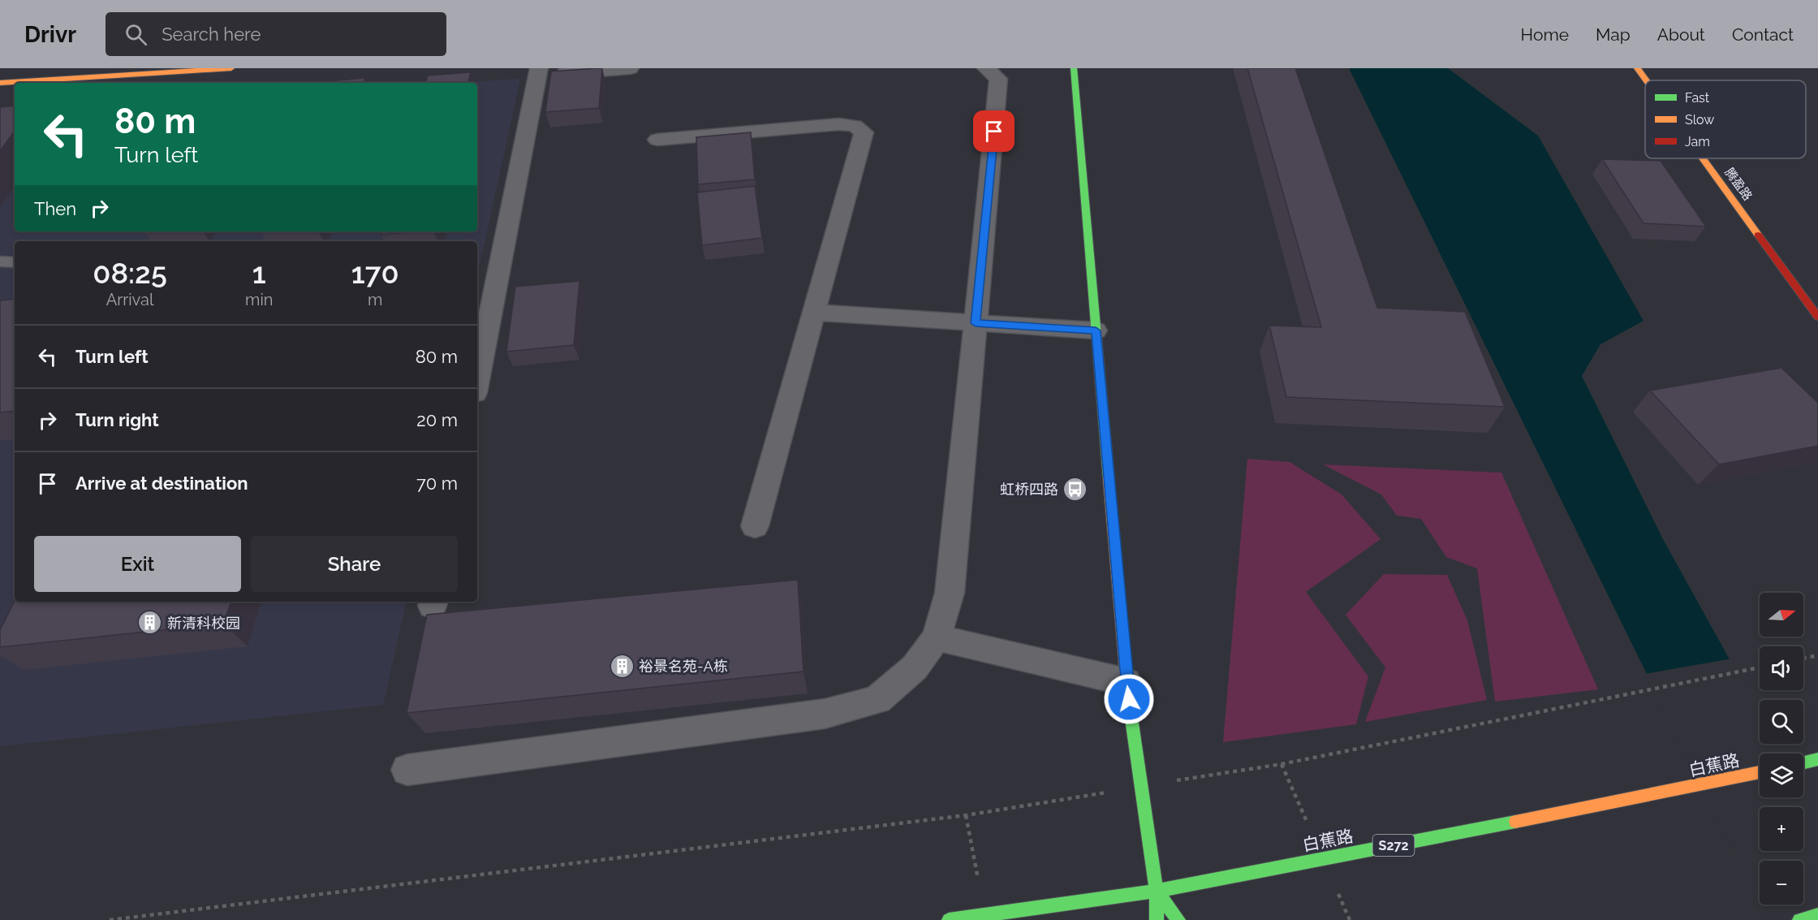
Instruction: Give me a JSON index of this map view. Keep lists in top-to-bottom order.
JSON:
{
  "streets": {
    "street": ["腾盈路", "白蕉路", "S272"]
  },
  "places": {
    "bus stop": ["虹桥四路"],
    "building": ["新清科校园", "裕景名苑-A栋"]
  },
  "legend": ["Fast", "Slow", "Jam"],
  "north": "right",
  "page": {
    "header": "Drivr",
    "search": "Search here",
    "nav": [
      "Home",
      "Map",
      "About",
      "Contact"
    ],
    "turn": ["80 m", "Turn left"],
    "then": "Then",
    "eta": [
      "08:25",
      "Arrival",
      "1",
      "min",
      "170",
      "m"
    ],
    "list": [
      {
        "name": "Turn left",
        "value": "80 m"
      },
      {
        "name": "Turn right",
        "value": "20 m"
      },
      {
        "name": "Arrive at destination",
        "value": "70 m"
      }
    ],
    "buttons": ["Exit", "Share"],
    "map_buttons": ["+", "−"]
  }
}
